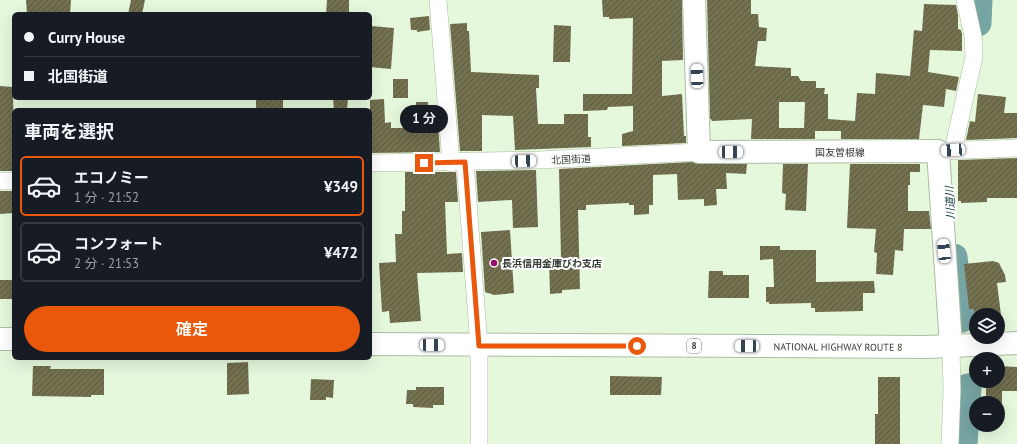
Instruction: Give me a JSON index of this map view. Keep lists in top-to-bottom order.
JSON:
{
  "streets": {
    "main road": ["国友曽根線", "8", "NATIONAL HIGHWAY ROUTE 8"],
    "street": ["北国街道"]
  },
  "crossings": [
    ["国友曽根線", "北国街道"]
  ],
  "water": ["川道川"],
  "places": ["長浜信用金庫びわ支店"],
  "page": {
    "banner": ["Curry House", "北国街道"],
    "bubble": "1 分",
    "heading": "車両を選択",
    "list": [
      {
        "name": "エコノミー",
        "note": "1 分 · 21:52",
        "value": "¥349"
      },
      {
        "name": "コンフォート",
        "note": "2 分 · 21:53",
        "value": "¥472"
      }
    ],
    "buttons": "確定",
    "map_buttons": ["+", "−"]
  }
}
